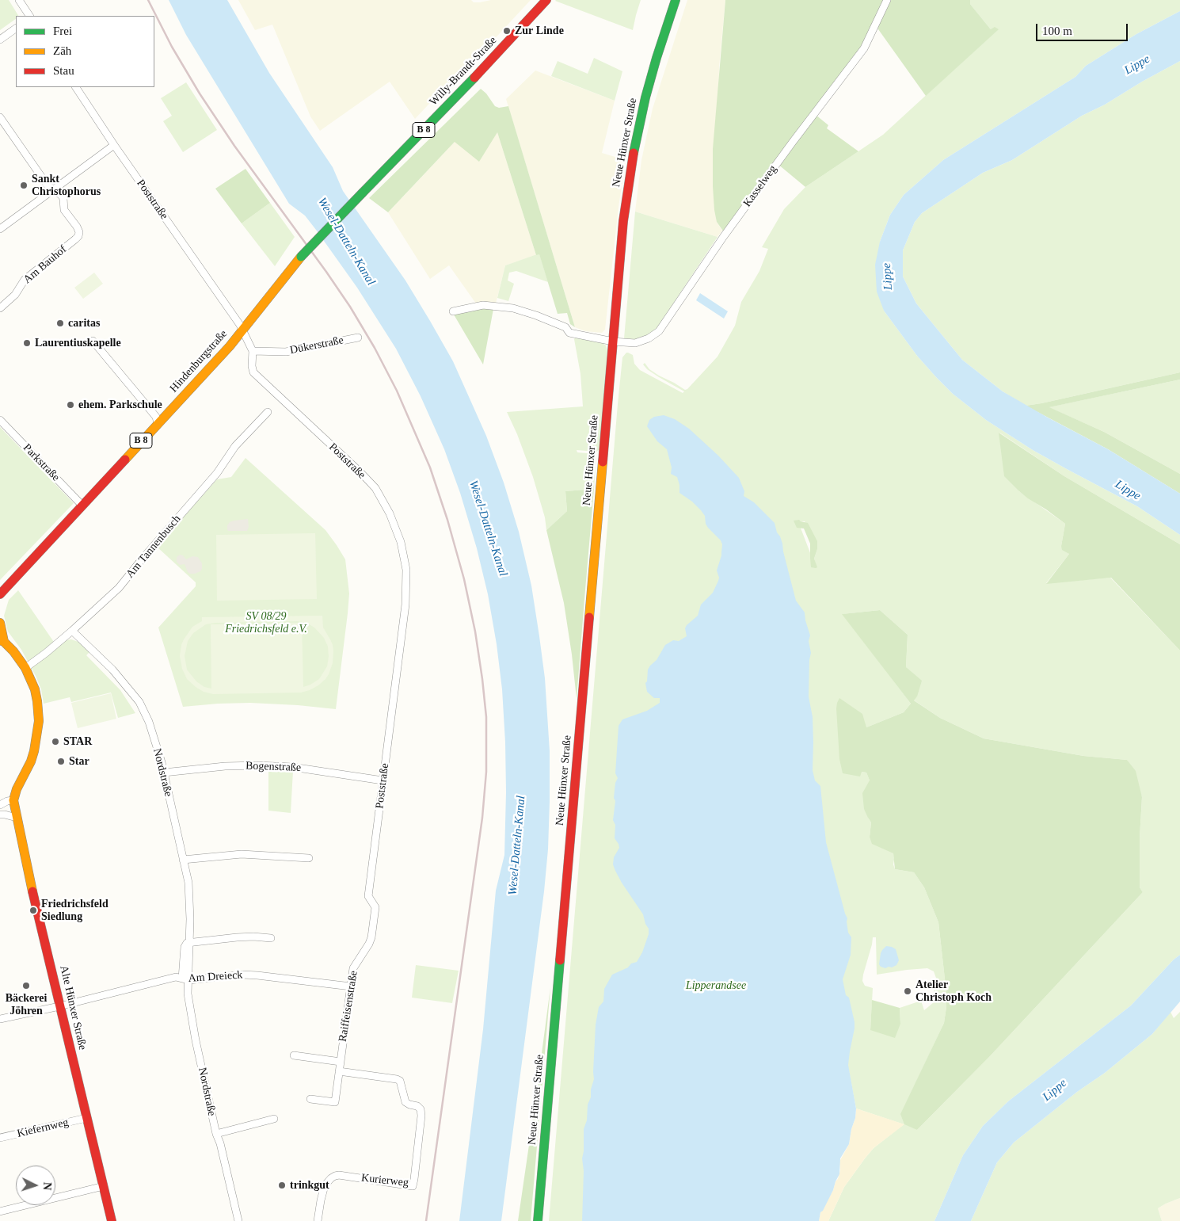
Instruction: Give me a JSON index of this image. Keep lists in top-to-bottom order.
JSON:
{
  "streets": {
    "main road": [
      "Willy-Brandt-Straße",
      "B 8",
      "Neue Hünxer Straße",
      "Hindenburgstraße",
      "Alte Hünxer Straße"
    ],
    "street": [
      "Kasselweg",
      "Poststraße",
      "Am Bauhof",
      "Dükerstraße",
      "Parkstraße",
      "Am Tannenbusch",
      "Bogenstraße",
      "Nordstraße",
      "Am Dreieck",
      "Raiffeisenstraße",
      "Kiefernweg",
      "Kurierweg"
    ]
  },
  "crossings": [
    ["Willy-Brandt-Straße", "Hindenburgstraße"],
    ["Neue Hünxer Straße", "Kasselweg"],
    ["Poststraße", "Dükerstraße"],
    ["Poststraße", "Hindenburgstraße"],
    ["Poststraße", "Bogenstraße"],
    ["Poststraße", "Raiffeisenstraße"],
    ["Hindenburgstraße", "Parkstraße"],
    ["Am Tannenbusch", "Nordstraße"],
    ["Bogenstraße", "Nordstraße"],
    ["Nordstraße", "Am Dreieck"],
    ["Am Dreieck", "Raiffeisenstraße"],
    ["Am Dreieck", "Alte Hünxer Straße"],
    ["Raiffeisenstraße", "Kurierweg"],
    ["Alte Hünxer Straße", "Kiefernweg"]
  ],
  "water": ["Lippe", "Wesel-Datteln-Kanal"],
  "parks": ["SV 08/29 Friedrichsfeld e.V.", "Lipperandsee"],
  "places": [
    "Zur Linde",
    "Sankt Christophorus",
    "caritas",
    "Laurentiuskapelle",
    "ehem. Parkschule",
    "STAR",
    "Star",
    "Friedrichsfeld Siedlung",
    "Bäckerei Jöhren",
    "Atelier Christoph Koch",
    "trinkgut"
  ],
  "legend": ["Frei", "Zäh", "Stau"],
  "scale_bar": "100 m",
  "north": "right"
}
